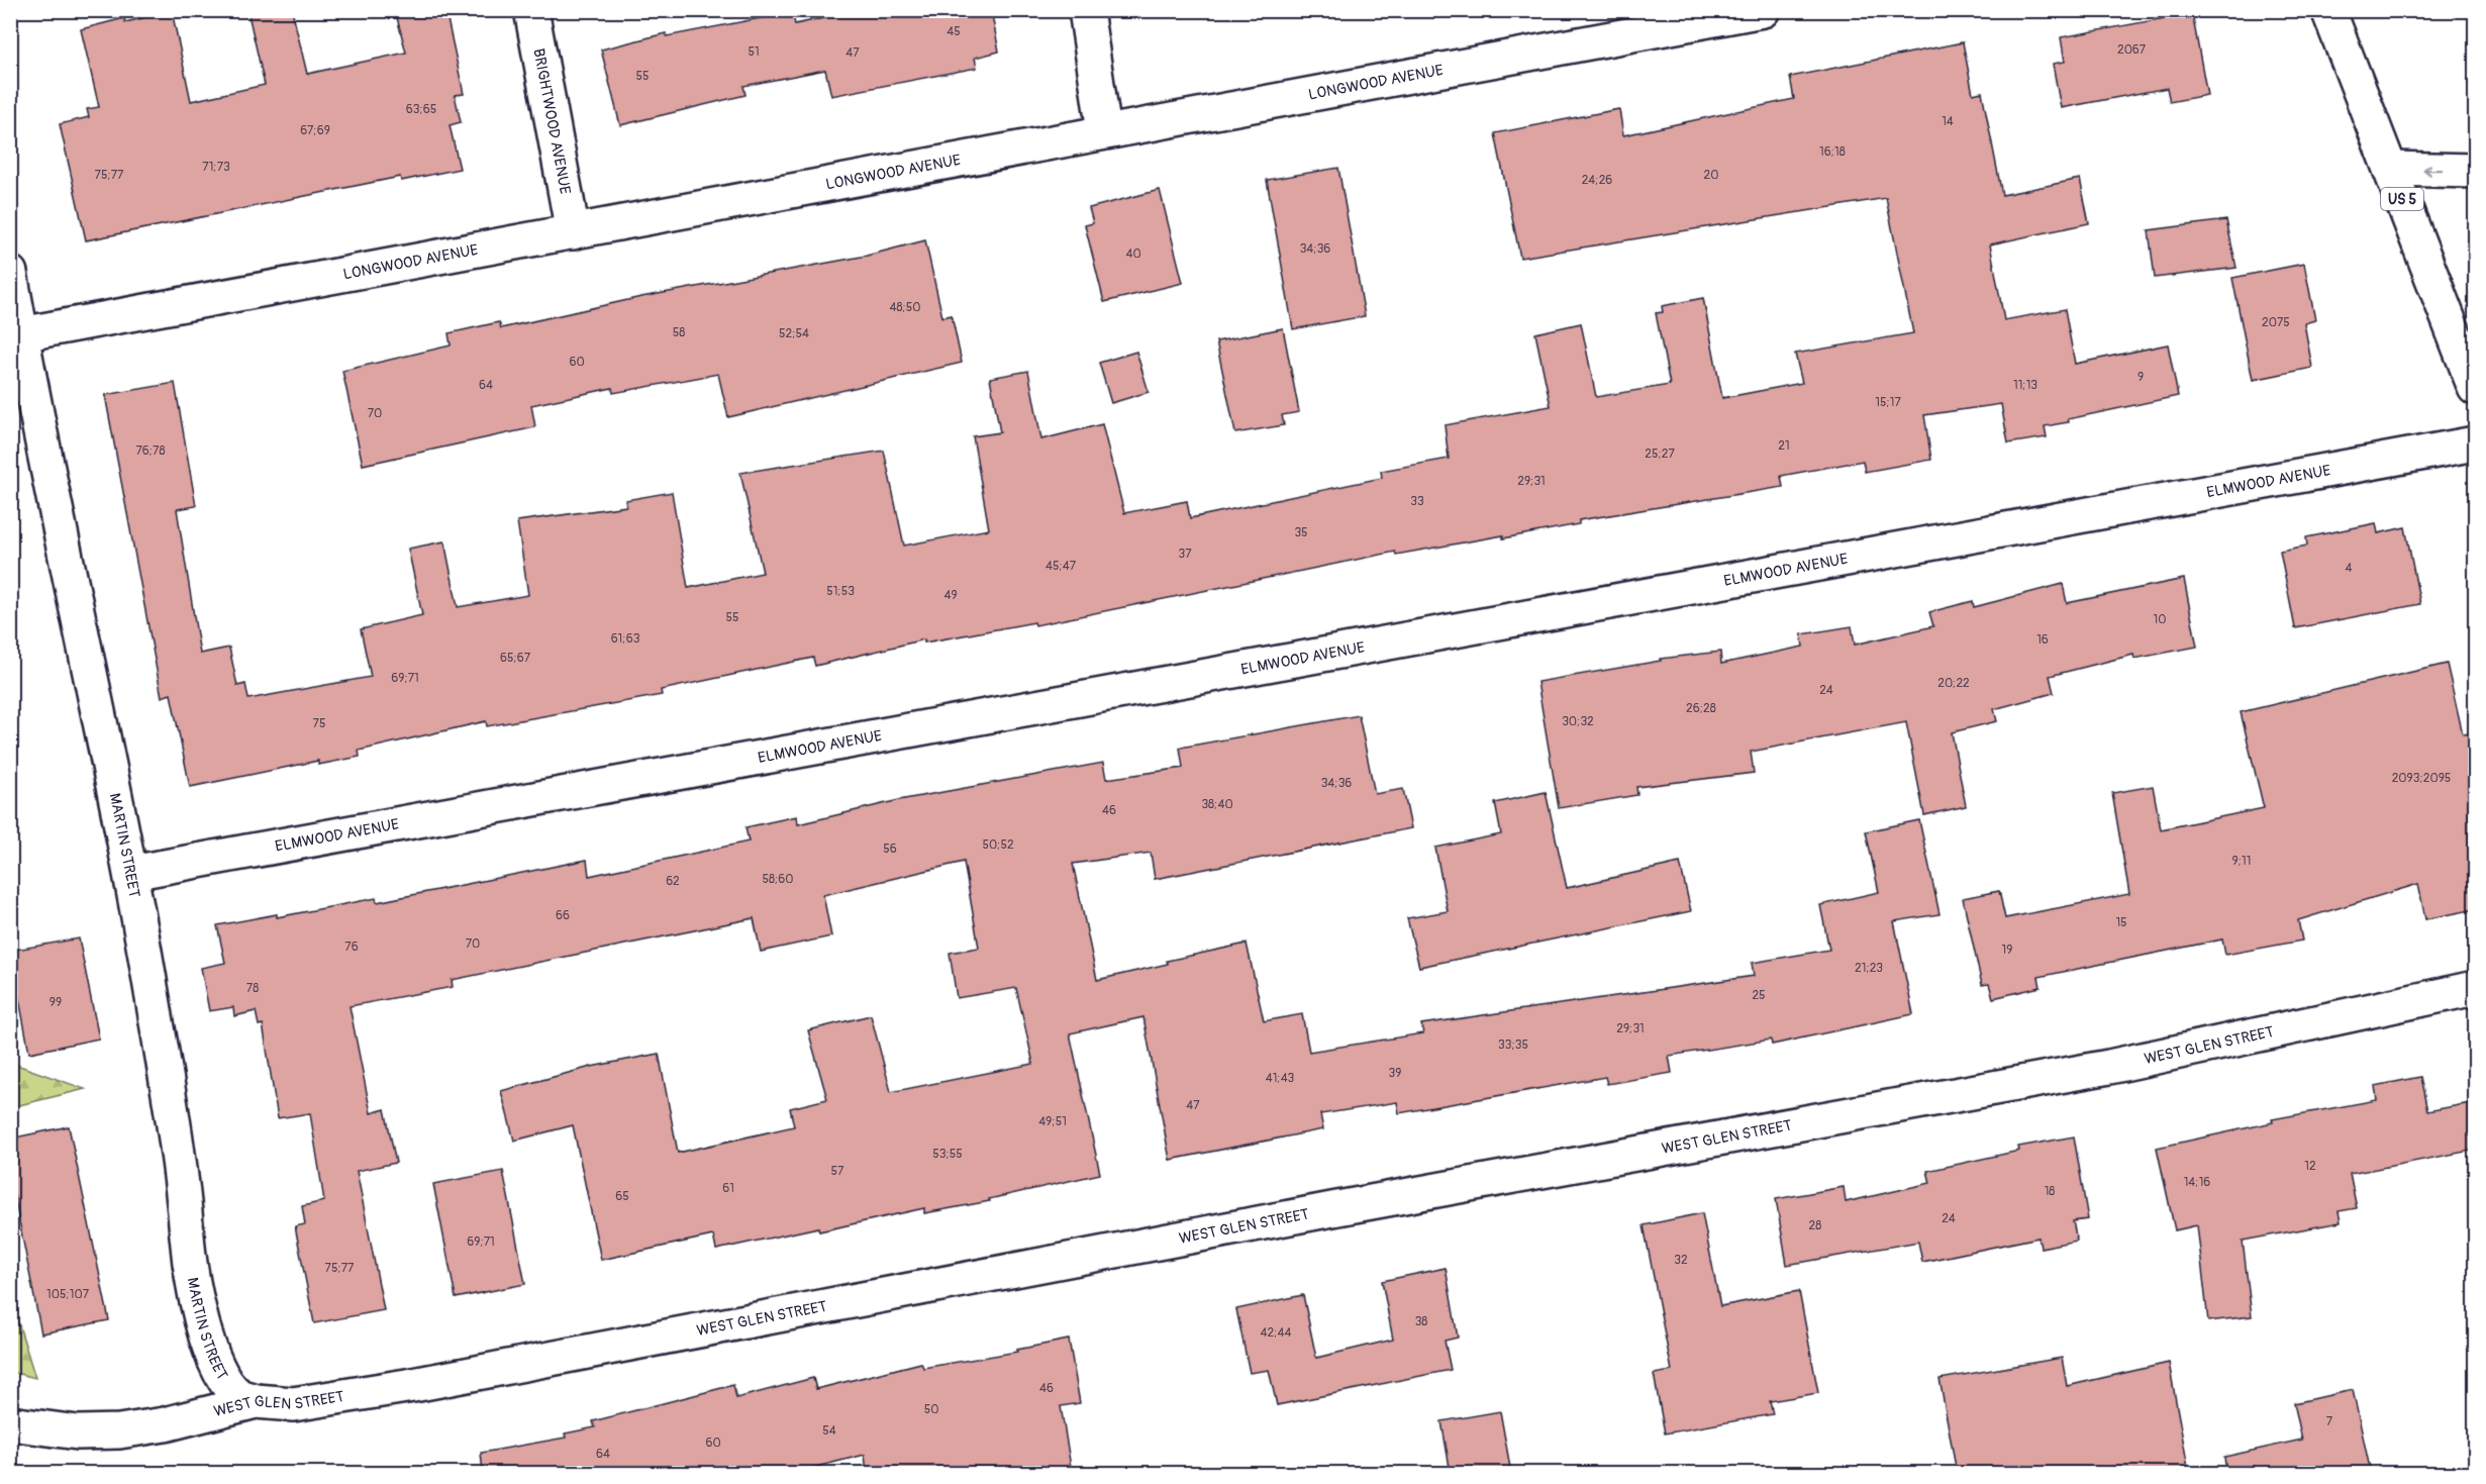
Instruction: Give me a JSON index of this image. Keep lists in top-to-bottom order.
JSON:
{
  "streets": {
    "street": [
      "LONGWOOD AVENUE",
      "BRIGHTWOOD AVENUE",
      "US 5",
      "ELMWOOD AVENUE",
      "MARTIN STREET",
      "WEST GLEN STREET"
    ]
  },
  "crossings": [
    ["LONGWOOD AVENUE", "BRIGHTWOOD AVENUE"],
    ["LONGWOOD AVENUE", "MARTIN STREET"],
    ["ELMWOOD AVENUE", "MARTIN STREET"],
    ["MARTIN STREET", "WEST GLEN STREET"]
  ],
  "house_numbers": [
    "45",
    "2067",
    "51",
    "47",
    "55",
    "63;65",
    "14",
    "67;69",
    "16;18",
    "71;73",
    "75;77",
    "20",
    "24;26",
    "34;36",
    "40",
    "48;50",
    "2075",
    "58",
    "52;54",
    "60",
    "9",
    "64",
    "11;13",
    "15;17",
    "70",
    "21",
    "76;78",
    "25;27",
    "29;31",
    "33",
    "35",
    "37",
    "45;47",
    "4",
    "51;53",
    "49",
    "55",
    "10",
    "61;63",
    "16",
    "65;67",
    "69;71",
    "20;22",
    "24",
    "26;28",
    "30;32",
    "75",
    "2093;2095",
    "34;36",
    "38;40",
    "46",
    "50;52",
    "56",
    "9;11",
    "58;60",
    "62",
    "66",
    "15",
    "70",
    "76",
    "19",
    "21;23",
    "78",
    "25",
    "99",
    "29;31",
    "33;35",
    "39",
    "41;43",
    "47",
    "49;51",
    "53;55",
    "12",
    "57",
    "14;16",
    "61",
    "18",
    "65",
    "24",
    "28",
    "69;71",
    "32",
    "75;77",
    "105;107",
    "38",
    "42;44",
    "46",
    "50",
    "7",
    "54",
    "60",
    "64"
  ]
}
